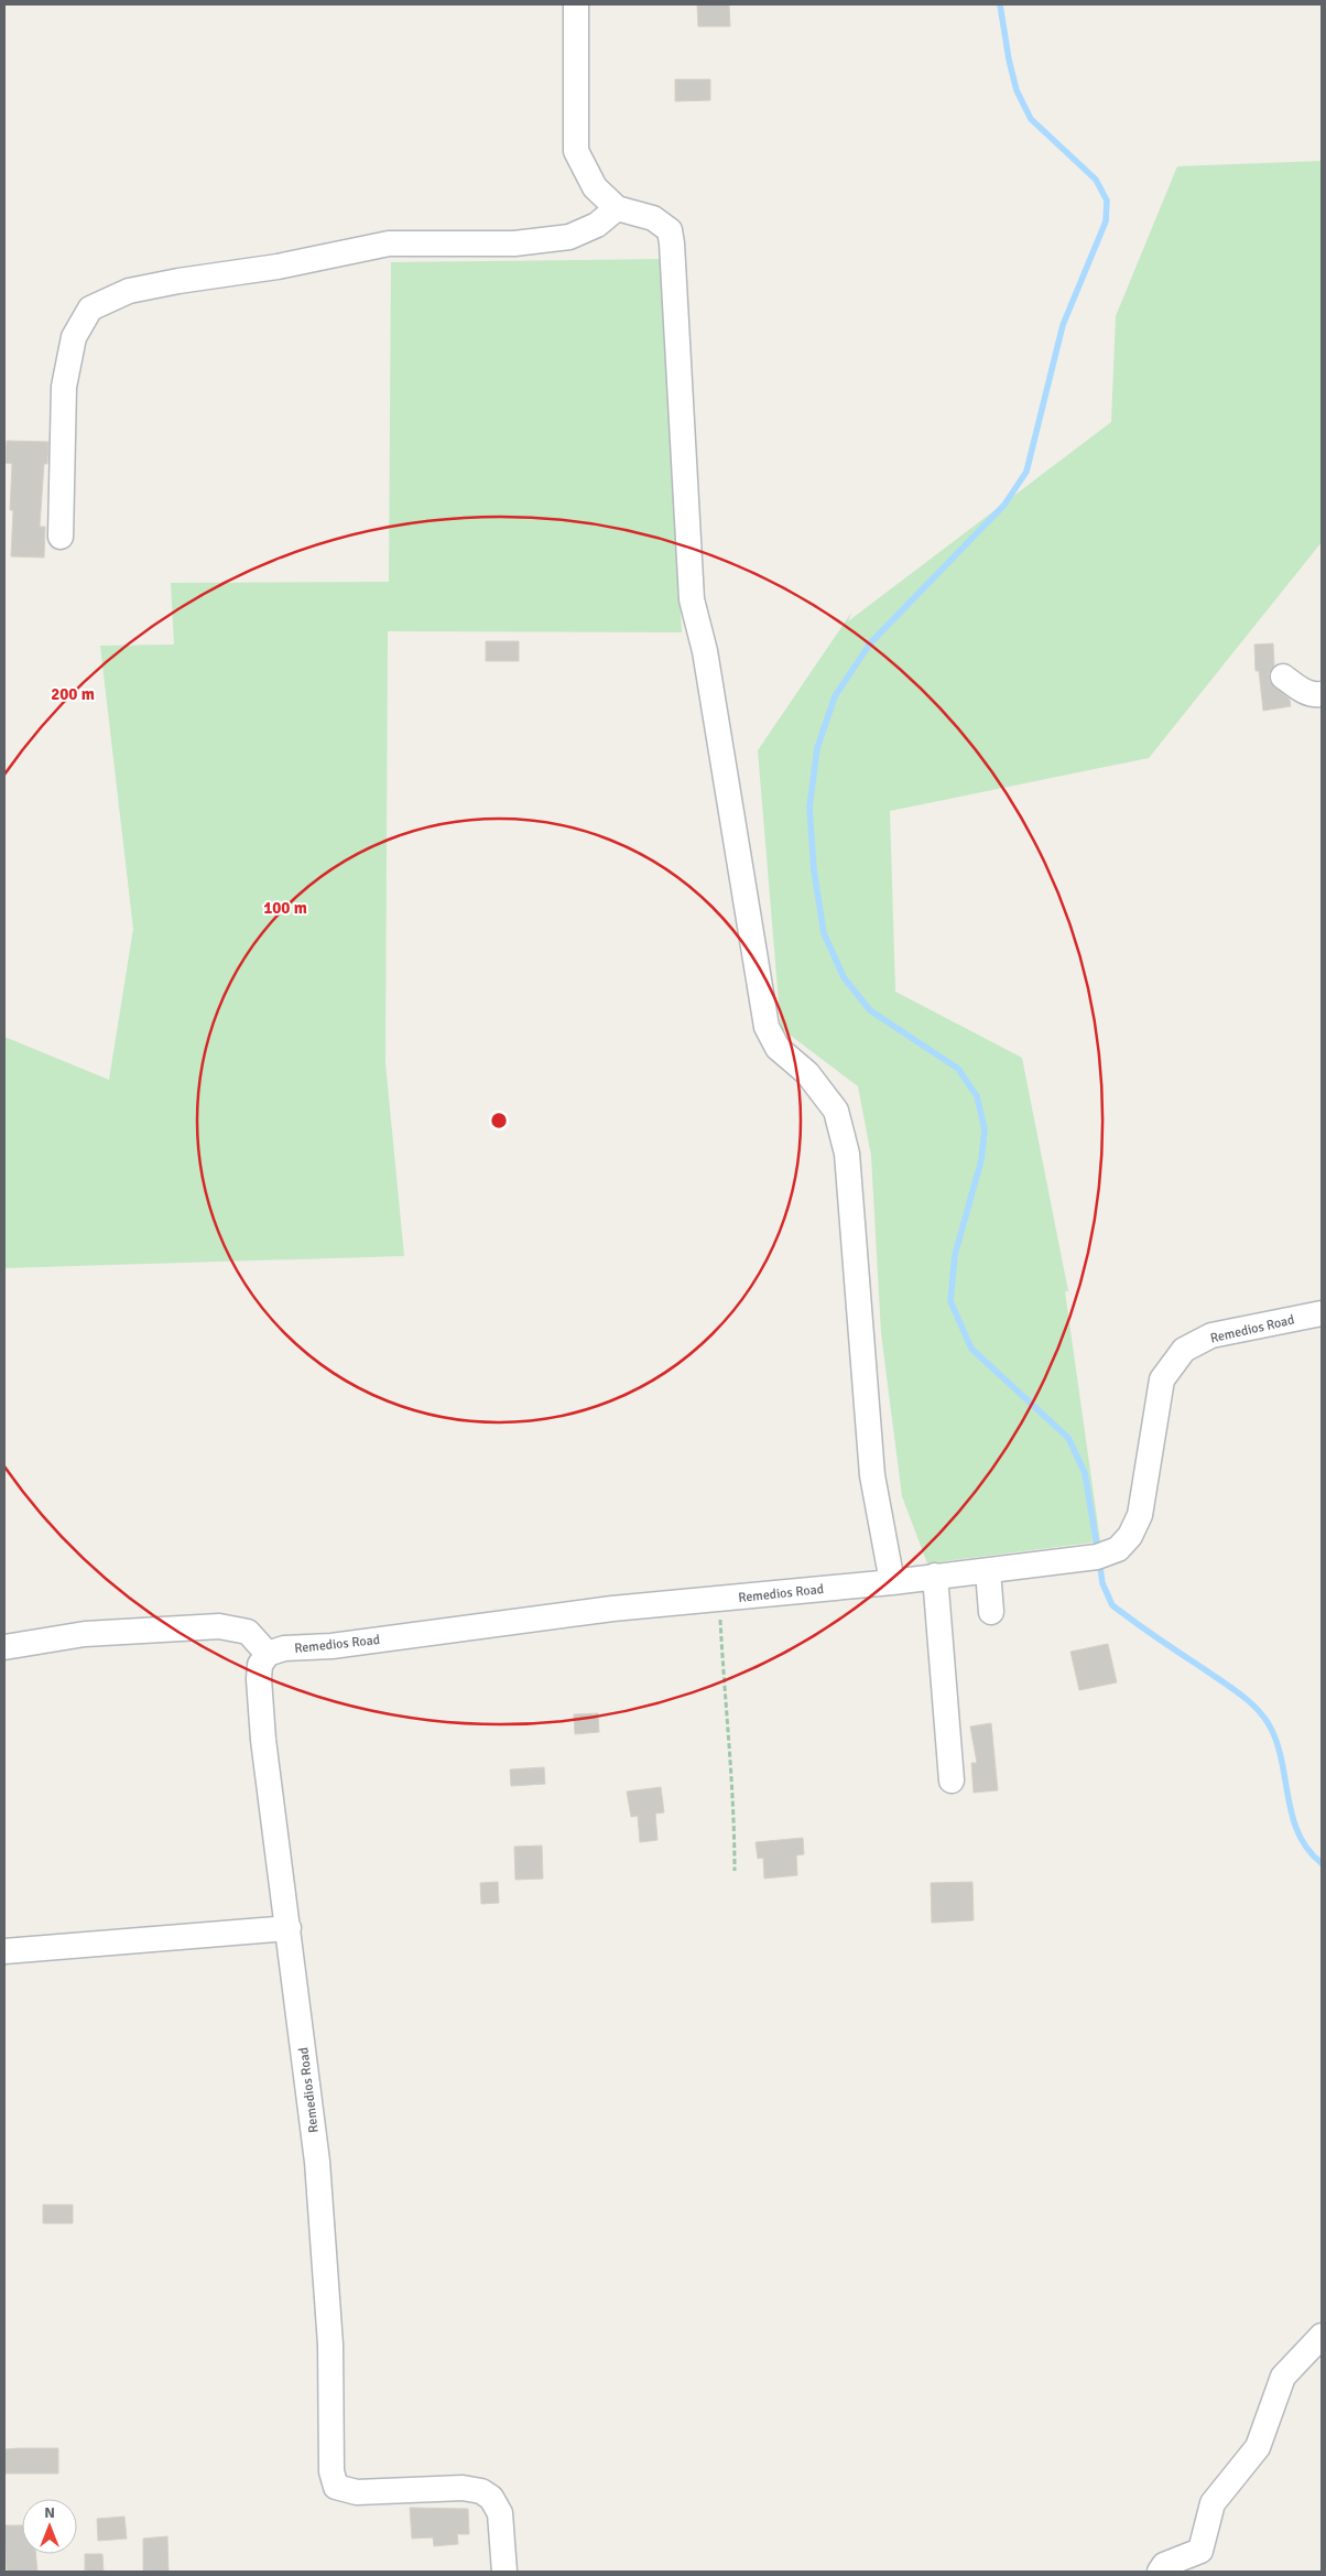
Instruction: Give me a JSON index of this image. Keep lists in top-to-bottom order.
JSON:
{
  "streets": {
    "street": ["Remedios Road"]
  },
  "north": "top",
  "rings": ["200 m", "100 m"]
}
